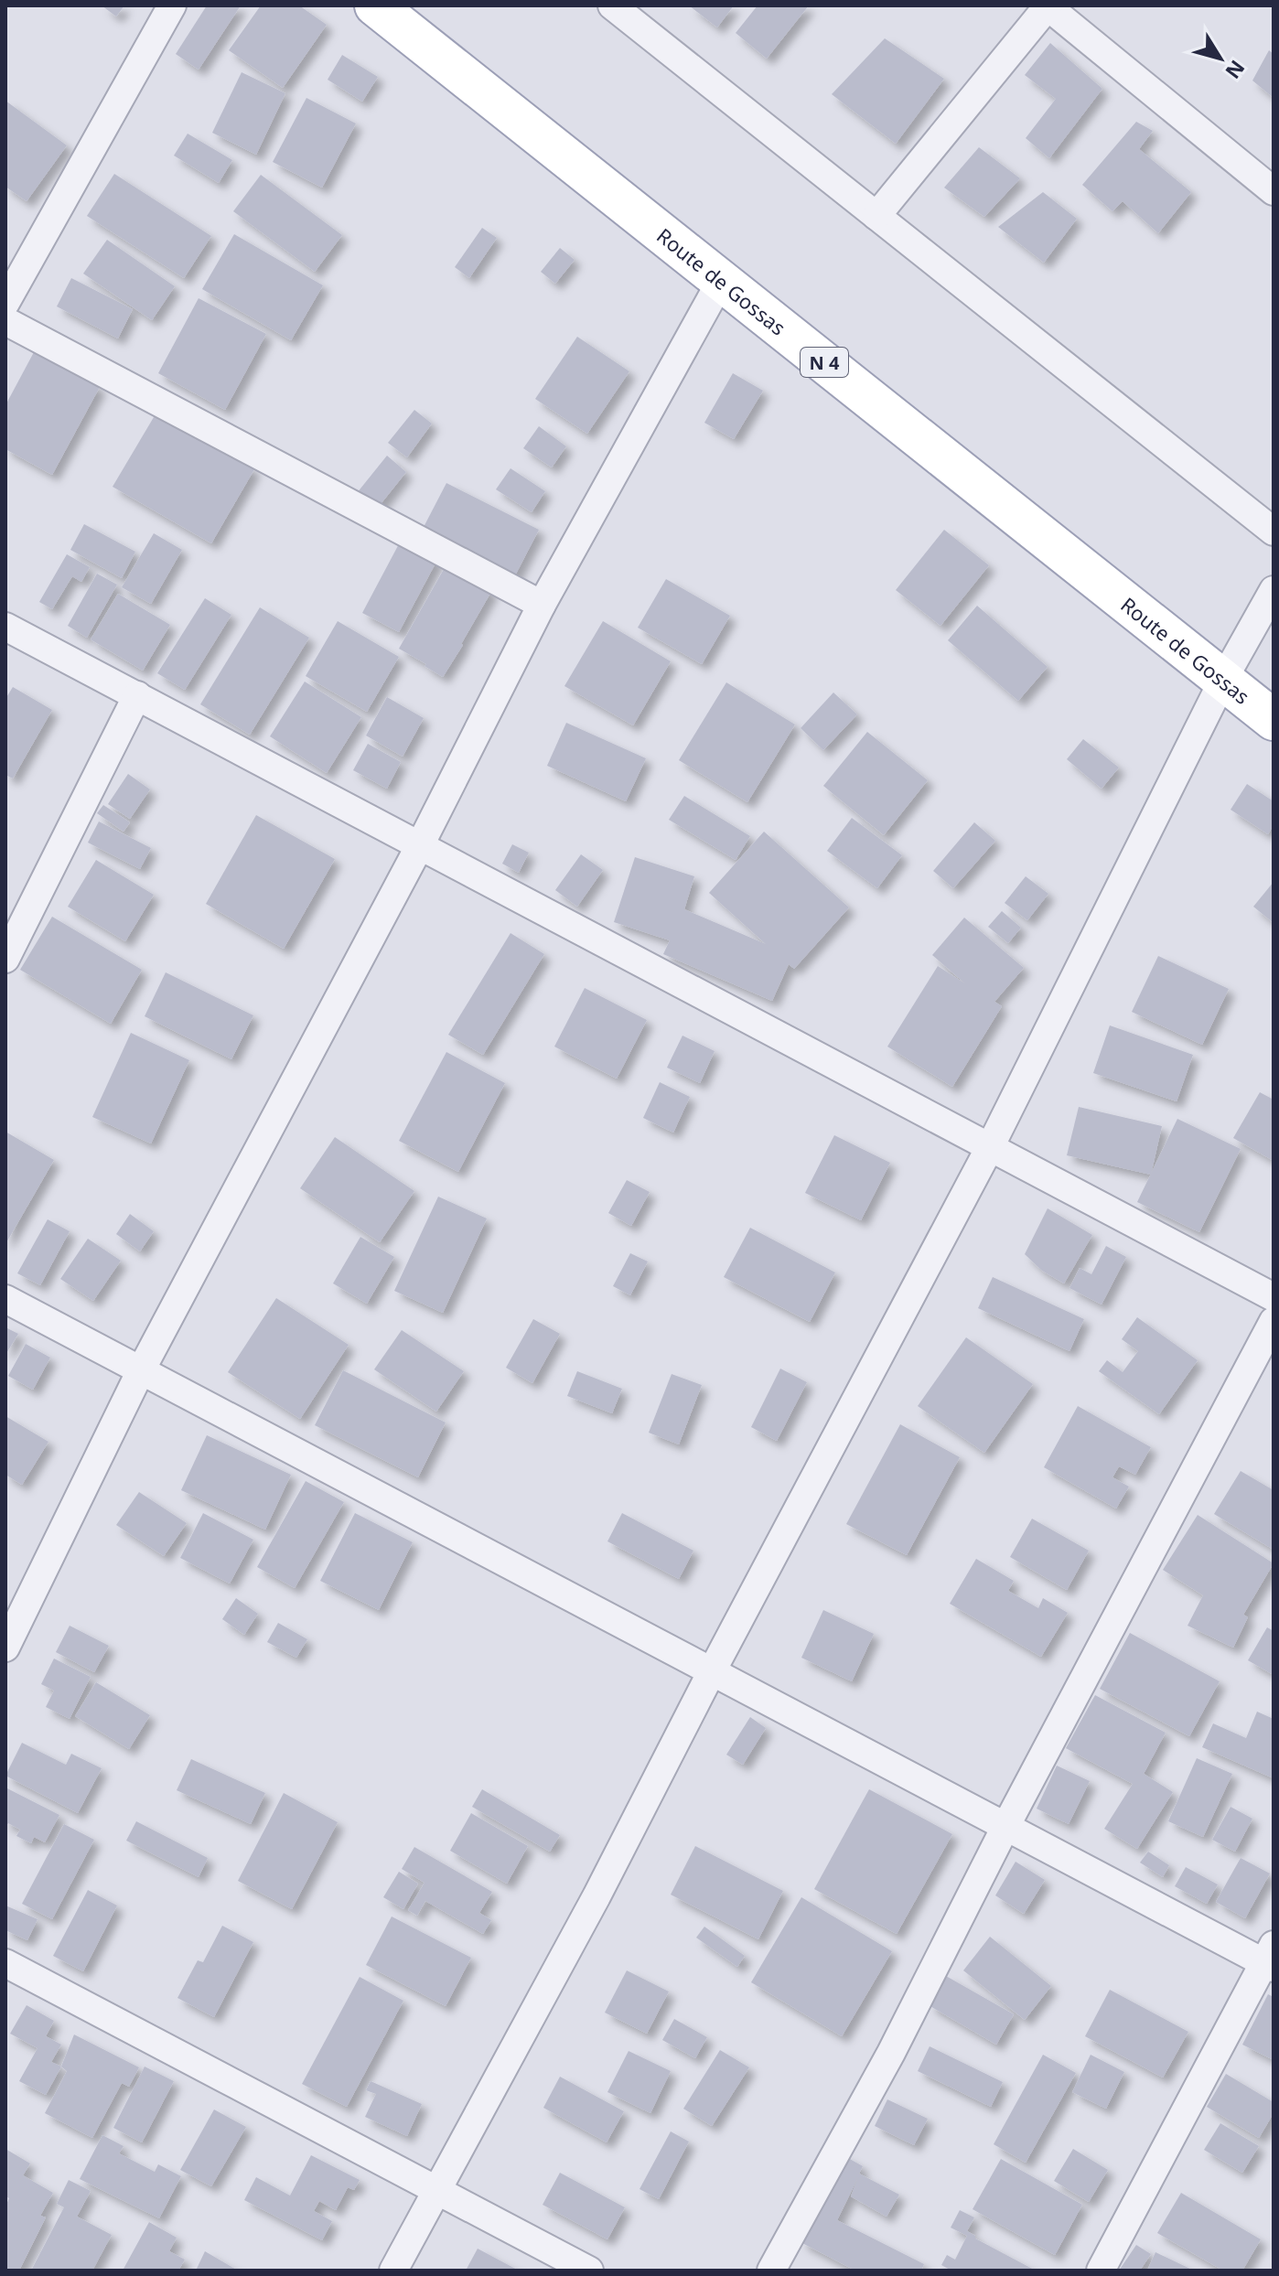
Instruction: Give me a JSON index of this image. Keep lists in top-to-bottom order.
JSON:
{
  "streets": {
    "main road": ["Route de Gossas", "N 4"]
  },
  "north": "bottom right"
}
